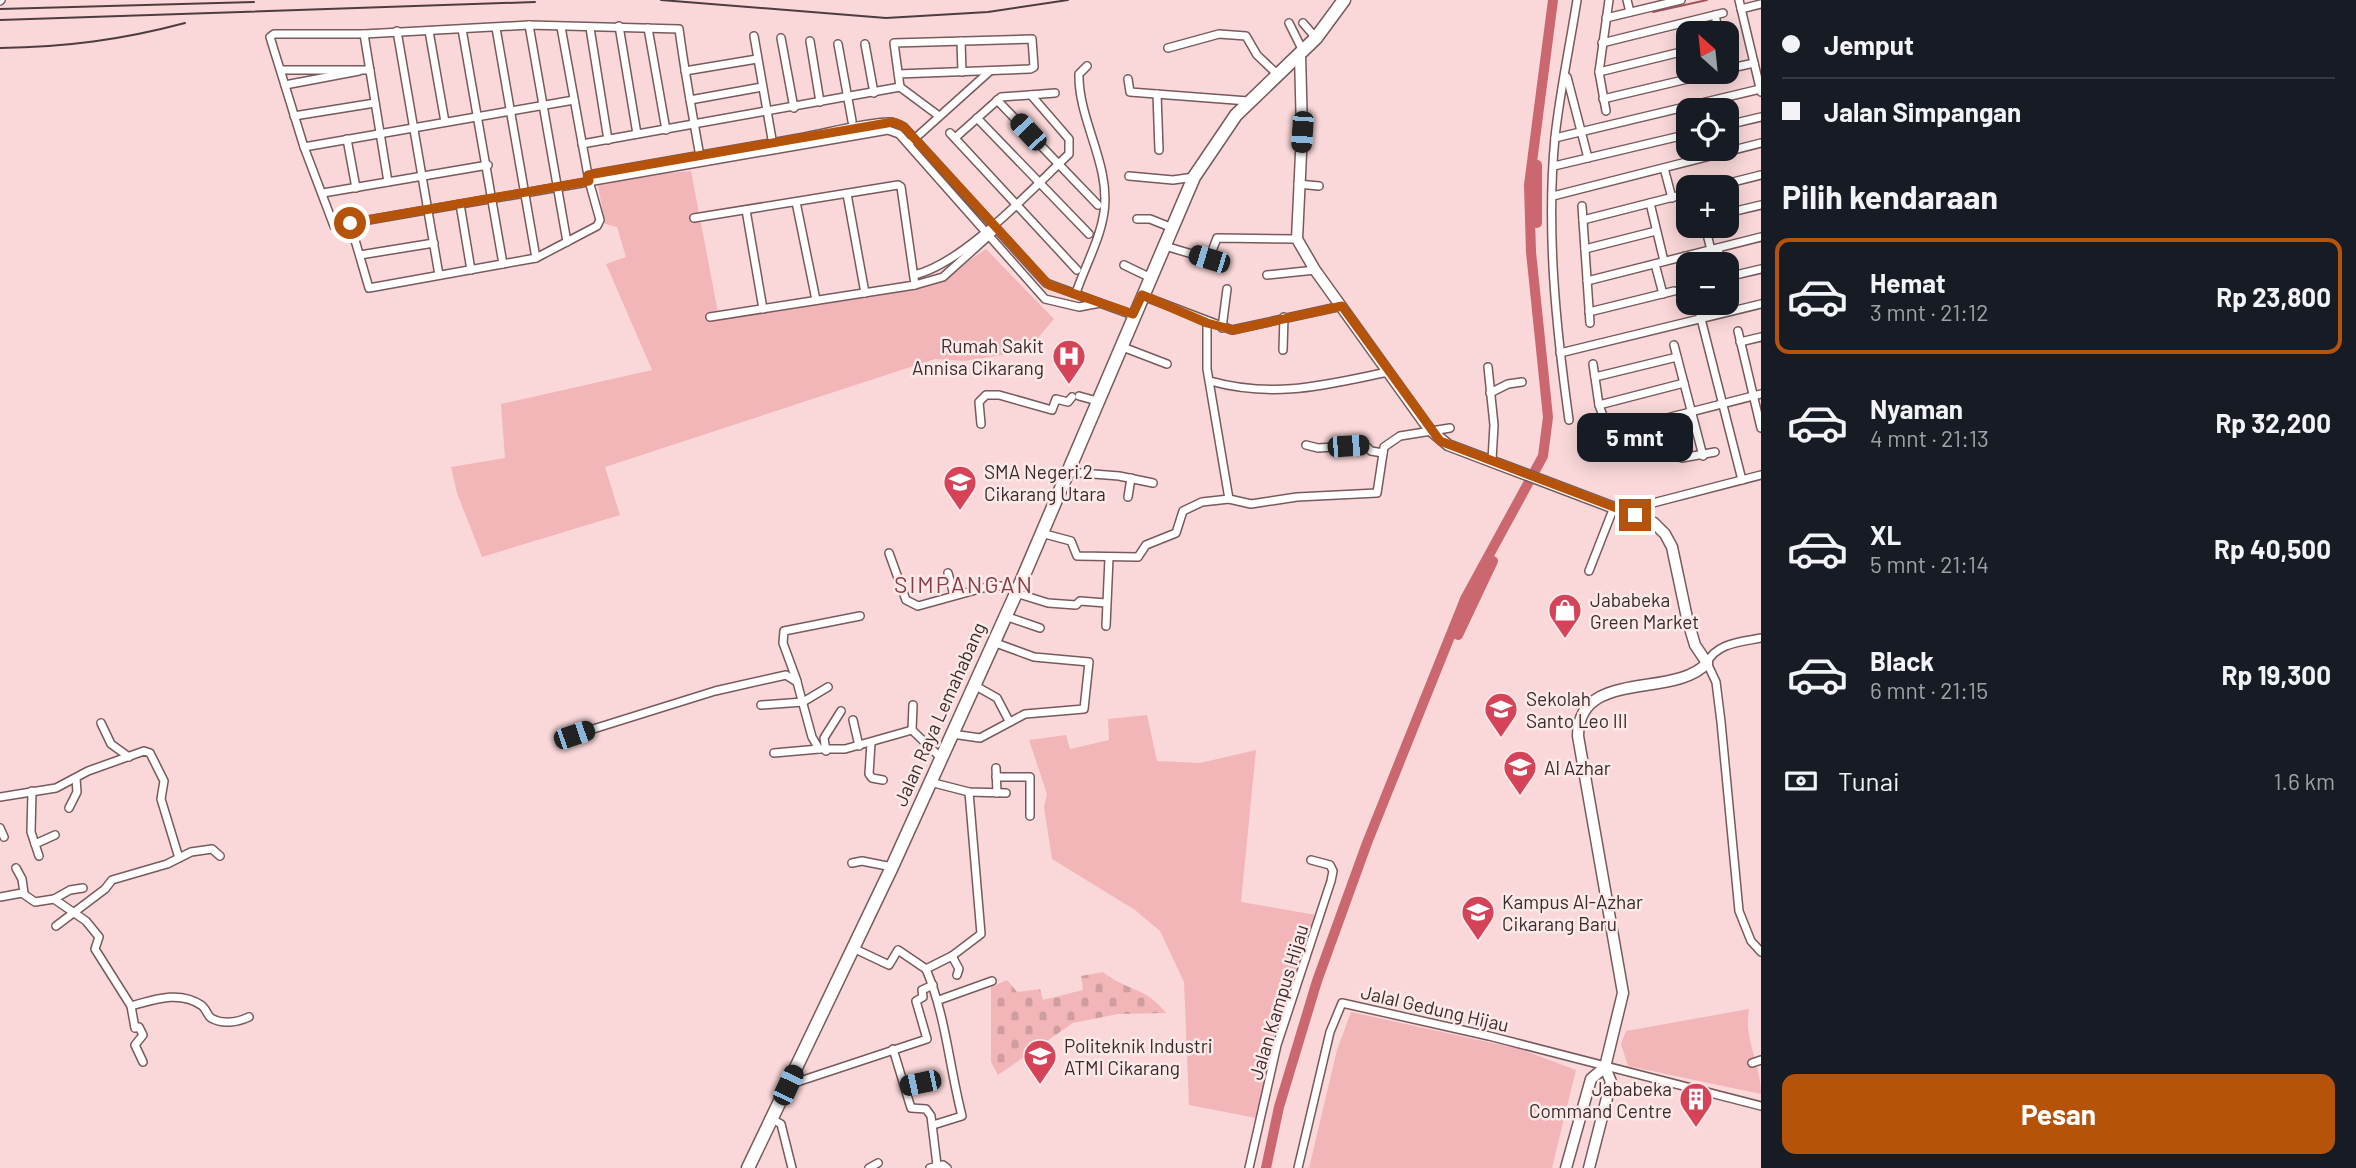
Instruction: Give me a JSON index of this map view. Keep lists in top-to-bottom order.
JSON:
{
  "streets": {
    "main road": ["Jalan Raya Lemahabang"],
    "street": ["Jalan Kampus Hijau", "Jalal Gedung Hijau"]
  },
  "districts": ["SIMPANGAN"],
  "places": {
    "hospital": ["Rumah Sakit Annisa Cikarang"],
    "school or university": [
      "SMA Negeri 2 Cikarang Utara",
      "Sekolah Santo Leo III",
      "Al Azhar",
      "Kampus Al-Azhar Cikarang Baru",
      "Politeknik Industri ATMI Cikarang"
    ],
    "shop": ["Jababeka Green Market"],
    "building": ["Jababeka Command Centre"]
  },
  "north": "top left",
  "page": {
    "banner": ["Jemput", "Jalan Simpangan"],
    "map_buttons": ["+", "−"],
    "heading": "Pilih kendaraan",
    "list": [
      {
        "name": "Hemat",
        "note": "3 mnt · 21:12",
        "value": "Rp 23,800"
      },
      {
        "name": "Nyaman",
        "note": "4 mnt · 21:13",
        "value": "Rp 32,200"
      },
      {
        "name": "XL",
        "note": "5 mnt · 21:14",
        "value": "Rp 40,500"
      },
      {
        "name": "Black",
        "note": "6 mnt · 21:15",
        "value": "Rp 19,300"
      }
    ],
    "bubble": "5 mnt",
    "pay": ["Tunai", "1.6 km"],
    "buttons": "Pesan"
  }
}
